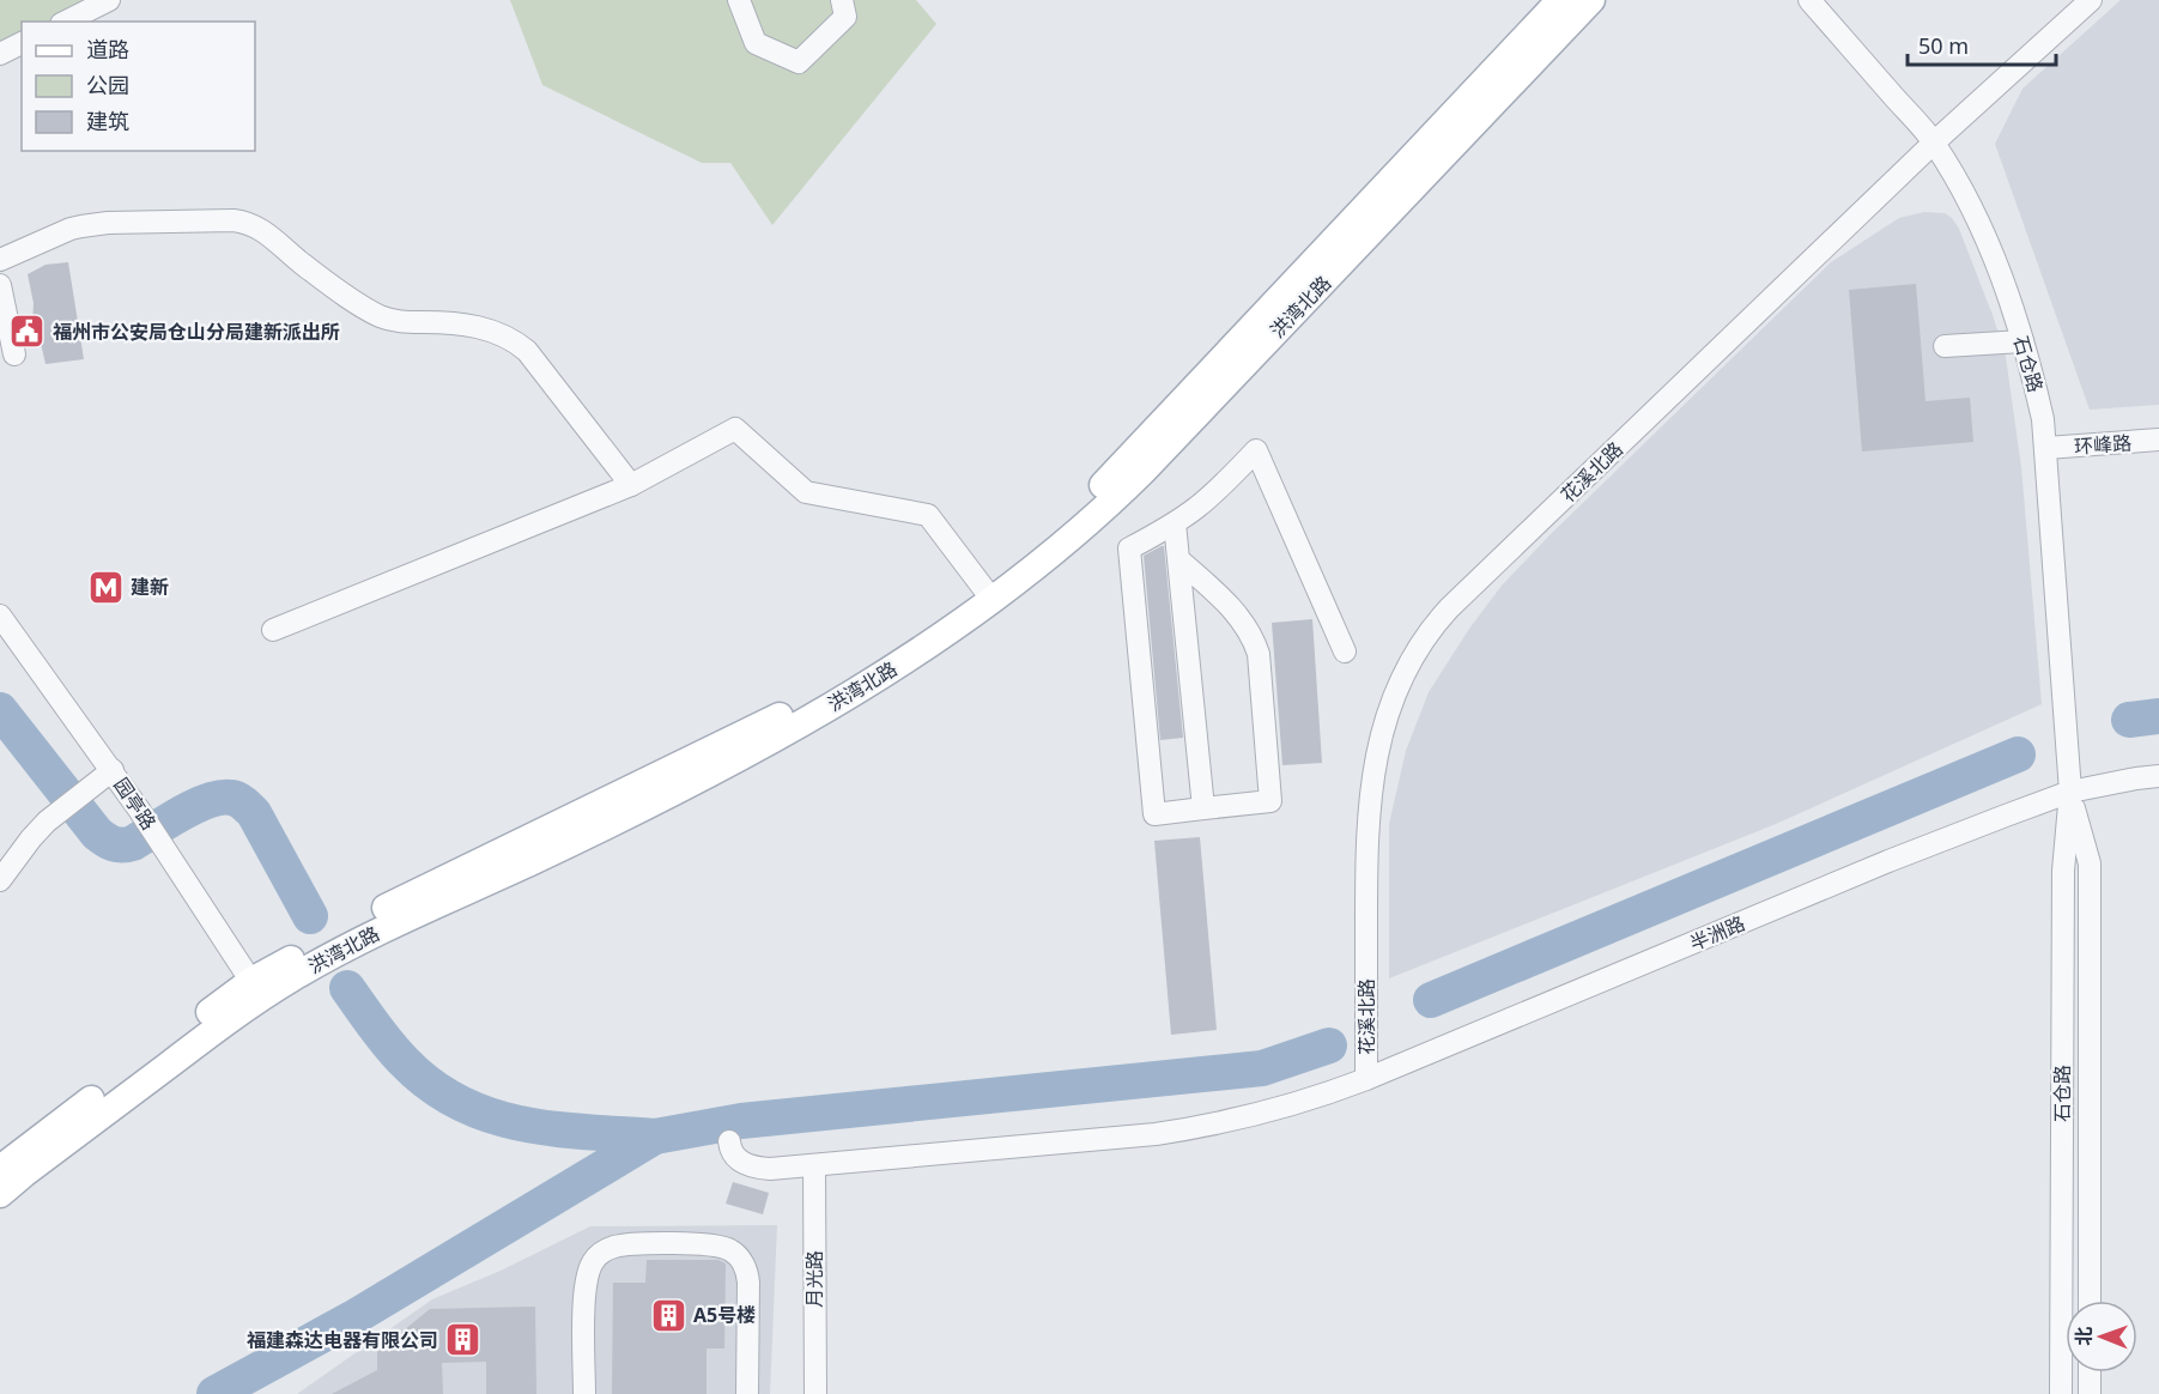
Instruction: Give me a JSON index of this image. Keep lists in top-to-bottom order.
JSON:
{
  "streets": {
    "main road": ["洪湾北路"],
    "street": [
      "石仓路",
      "环峰路",
      "花溪北路",
      "园亭路",
      "半洲路",
      "月光路"
    ]
  },
  "crossings": [
    ["洪湾北路", "园亭路"],
    ["石仓路", "环峰路"],
    ["石仓路", "花溪北路"],
    ["石仓路", "半洲路"],
    ["花溪北路", "半洲路"],
    ["半洲路", "月光路"]
  ],
  "places": {
    "public building": ["福州市公安局仓山分局建新派出所"],
    "metro station": ["建新"],
    "building": ["A5号楼", "福建森达电器有限公司"]
  },
  "legend": ["道路", "公园", "建筑"],
  "scale_bar": "50 m",
  "north": "left"
}
